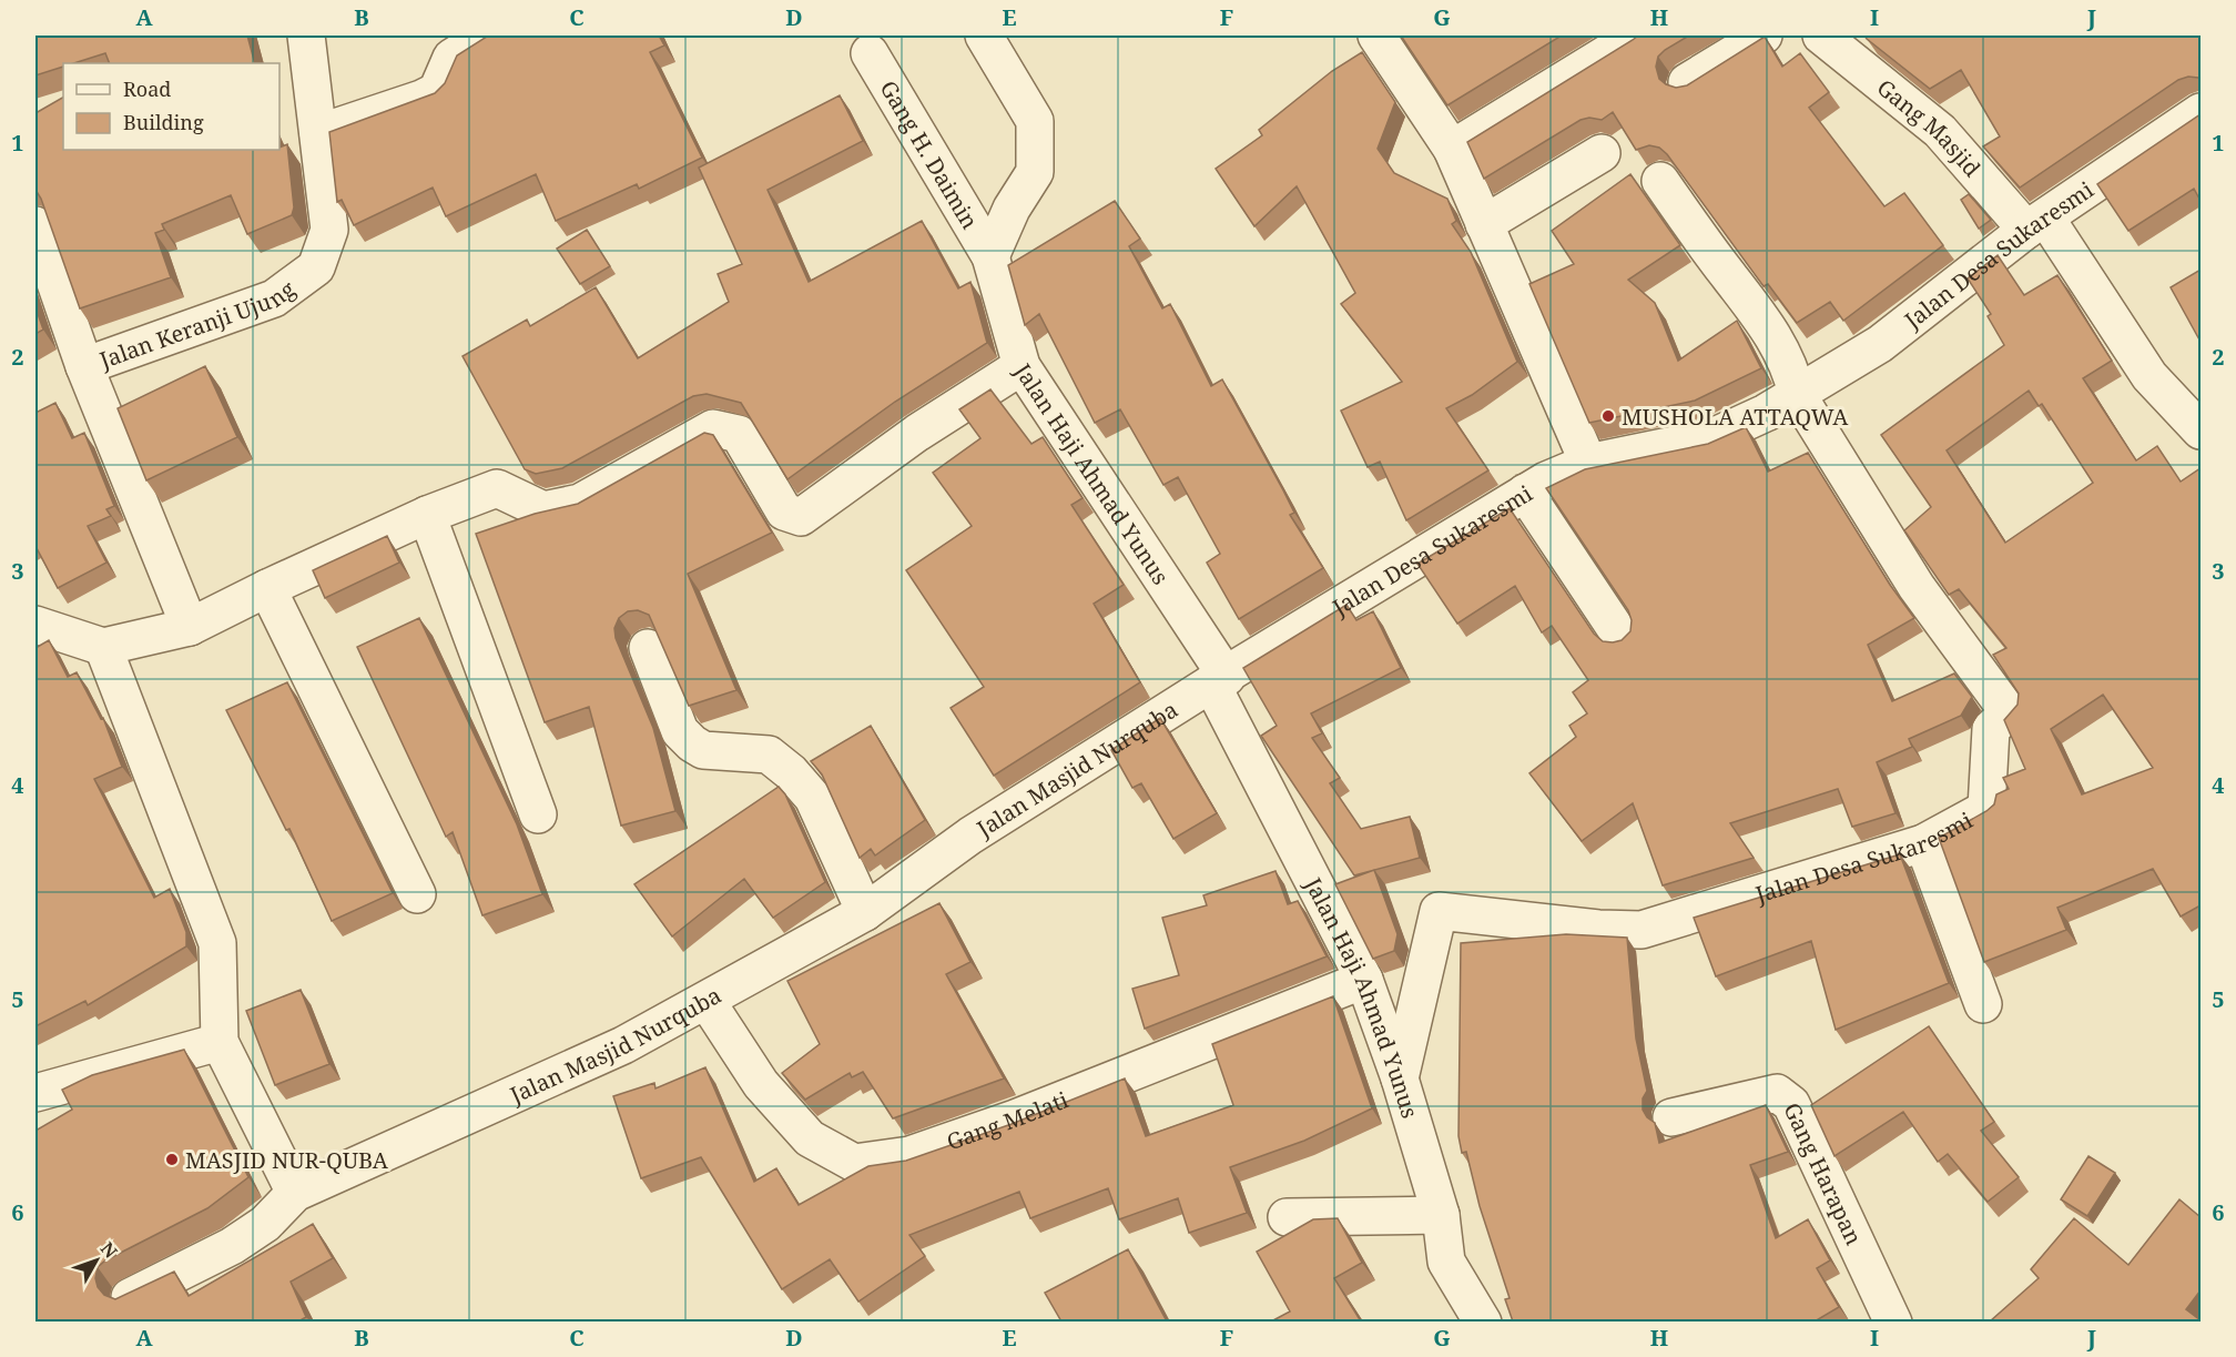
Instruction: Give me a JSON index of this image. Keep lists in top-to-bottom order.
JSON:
{
  "streets": {
    "street": [
      "Gang Masjid",
      "Gang H. Daimin",
      "Jalan Desa Sukaresmi",
      "Jalan Keranji Ujung",
      "Jalan Haji Ahmad Yunus",
      "Jalan Masjid Nurquba",
      "Gang Melati",
      "Gang Harapan"
    ]
  },
  "crossings": [
    ["Gang Masjid", "Jalan Desa Sukaresmi"],
    ["Gang H. Daimin", "Jalan Haji Ahmad Yunus"],
    ["Jalan Desa Sukaresmi", "Jalan Haji Ahmad Yunus"],
    ["Jalan Desa Sukaresmi", "Jalan Masjid Nurquba"],
    ["Jalan Haji Ahmad Yunus", "Jalan Masjid Nurquba"],
    ["Jalan Haji Ahmad Yunus", "Gang Melati"],
    ["Jalan Masjid Nurquba", "Gang Melati"]
  ],
  "places": ["MUSHOLA ATTAQWA", "MASJID NUR-QUBA"],
  "legend": ["Road", "Building"],
  "north": "top right",
  "grid": {
    "columns": [
      "A",
      "B",
      "C",
      "D",
      "E",
      "F",
      "G",
      "H",
      "I",
      "J"
    ],
    "rows": [
      "1",
      "2",
      "3",
      "4",
      "5",
      "6"
    ]
  }
}
